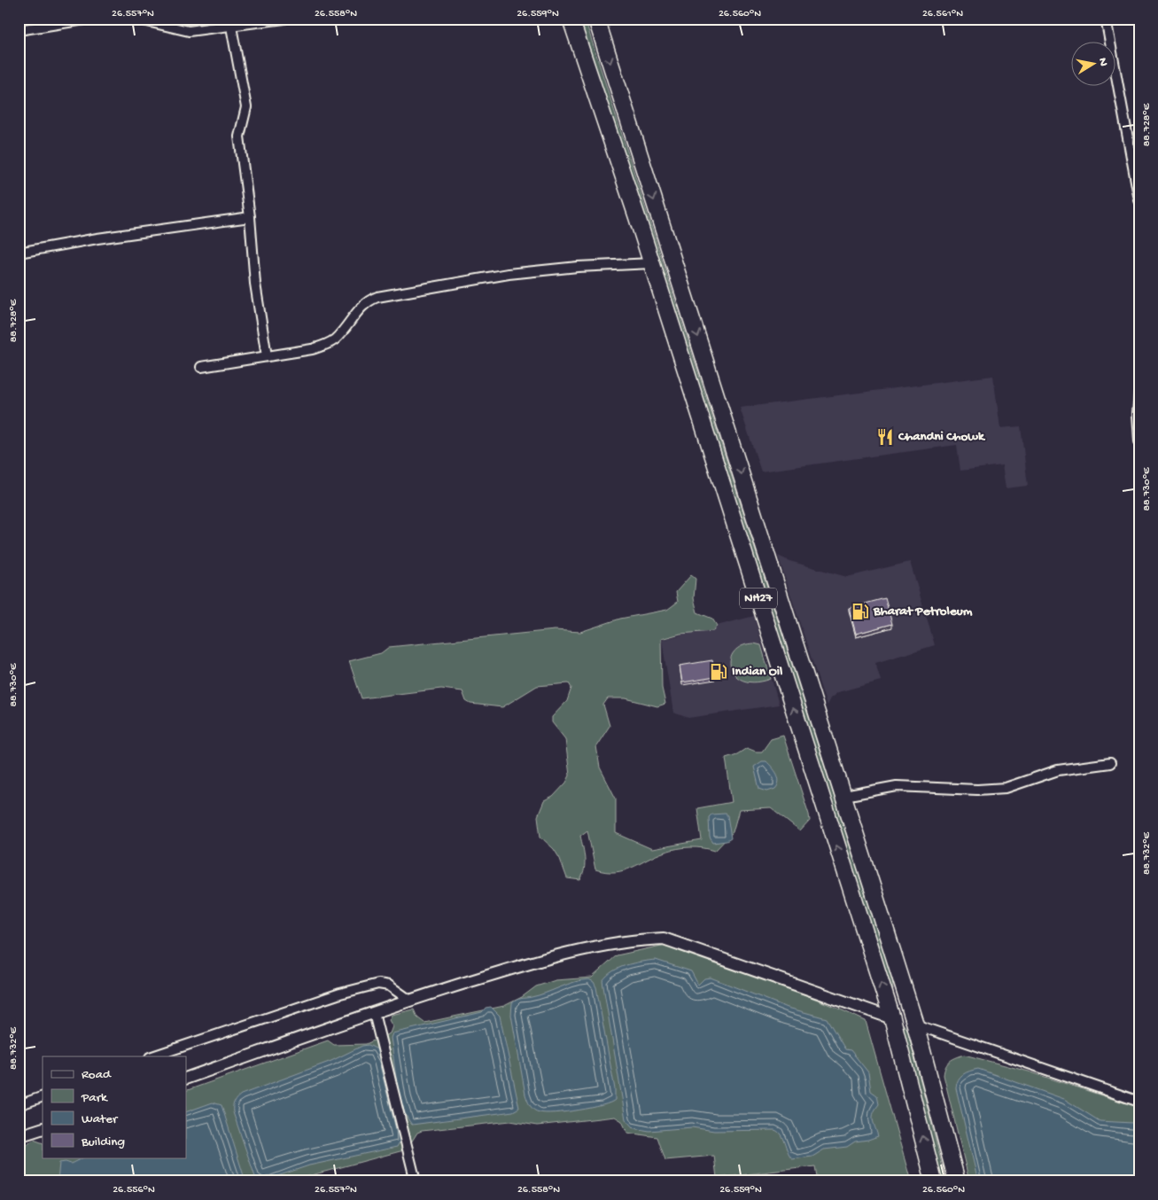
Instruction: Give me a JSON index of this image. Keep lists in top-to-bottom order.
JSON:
{
  "streets": {
    "highway": ["NH27"]
  },
  "places": {
    "restaurant": ["Chandni Chowk"],
    "fuel station": ["Bharat Petroleum", "Indian Oil"]
  },
  "legend": [
    "Road",
    "Park",
    "Water",
    "Building"
  ],
  "north": "right",
  "coordinates": [
    "26.557°N",
    "26.558°N",
    "26.559°N",
    "26.560°N",
    "26.561°N",
    "88.728°E",
    "88.730°E",
    "88.732°E",
    "26.556°N"
  ]
}
